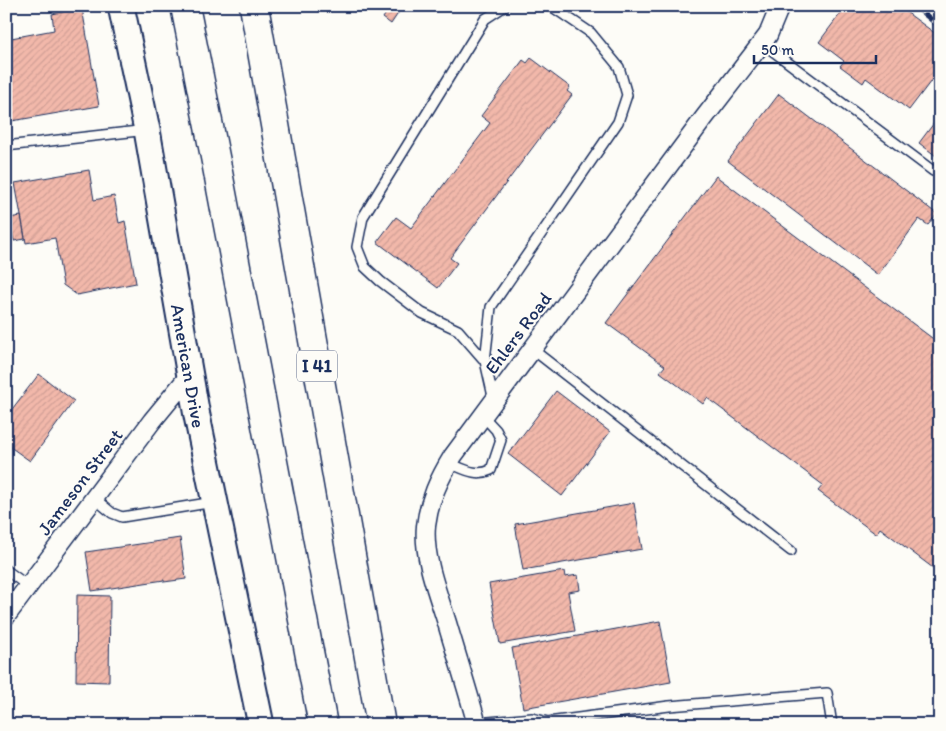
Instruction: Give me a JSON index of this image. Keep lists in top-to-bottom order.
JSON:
{
  "streets": {
    "highway": ["I 41"],
    "street": ["Ehlers Road", "American Drive", "Jameson Street"]
  },
  "crossings": [
    ["American Drive", "Jameson Street"]
  ],
  "scale_bar": "50 m"
}
